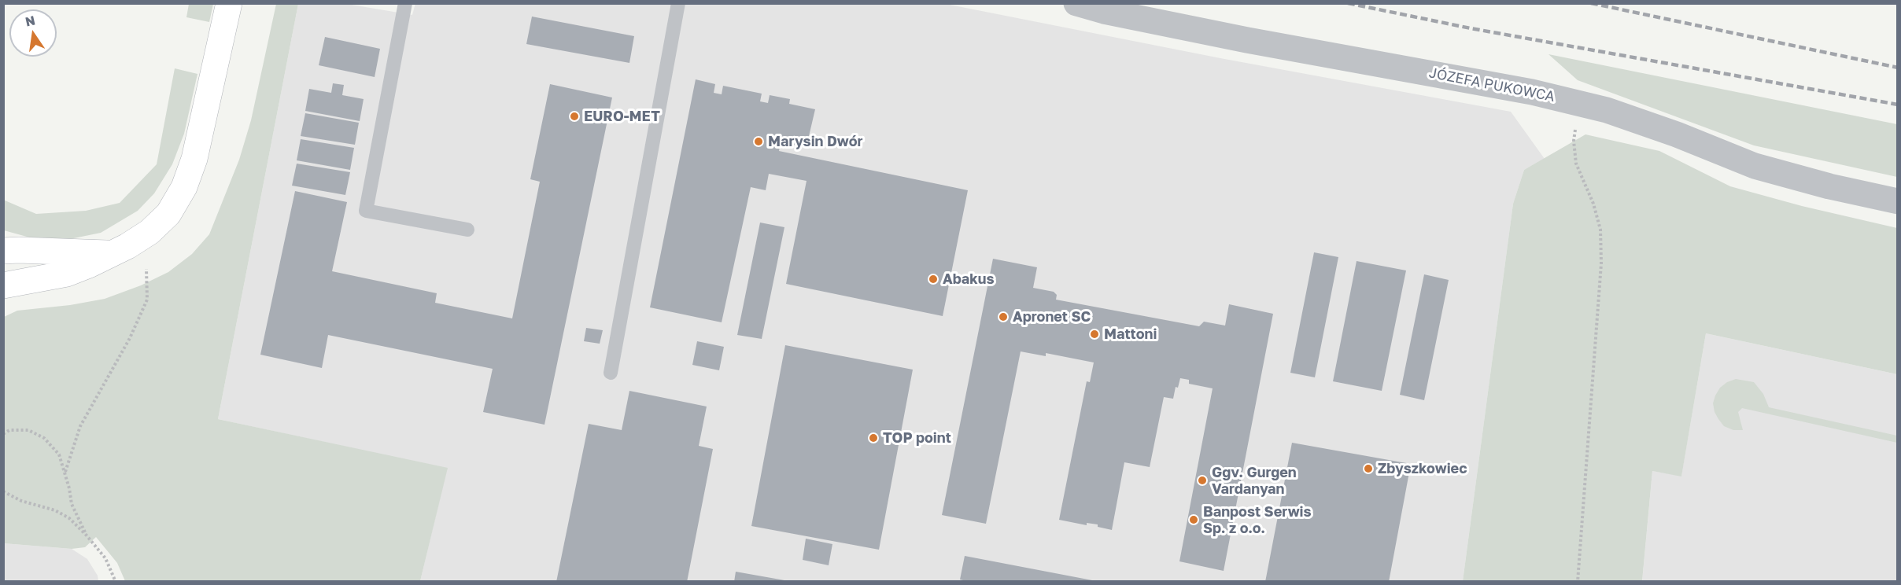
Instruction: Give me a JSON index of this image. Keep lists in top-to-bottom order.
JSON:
{
  "streets": {
    "street": ["JÓZEFA PUKOWCA"]
  },
  "places": [
    "EURO-MET",
    "Marysin Dwór",
    "Abakus",
    "Apronet SC",
    "Mattoni",
    "TOP point",
    "Zbyszkowiec",
    "Ggv. Gurgen Vardanyan",
    "Banpost Serwis Sp. z o.o."
  ],
  "north": "top"
}
